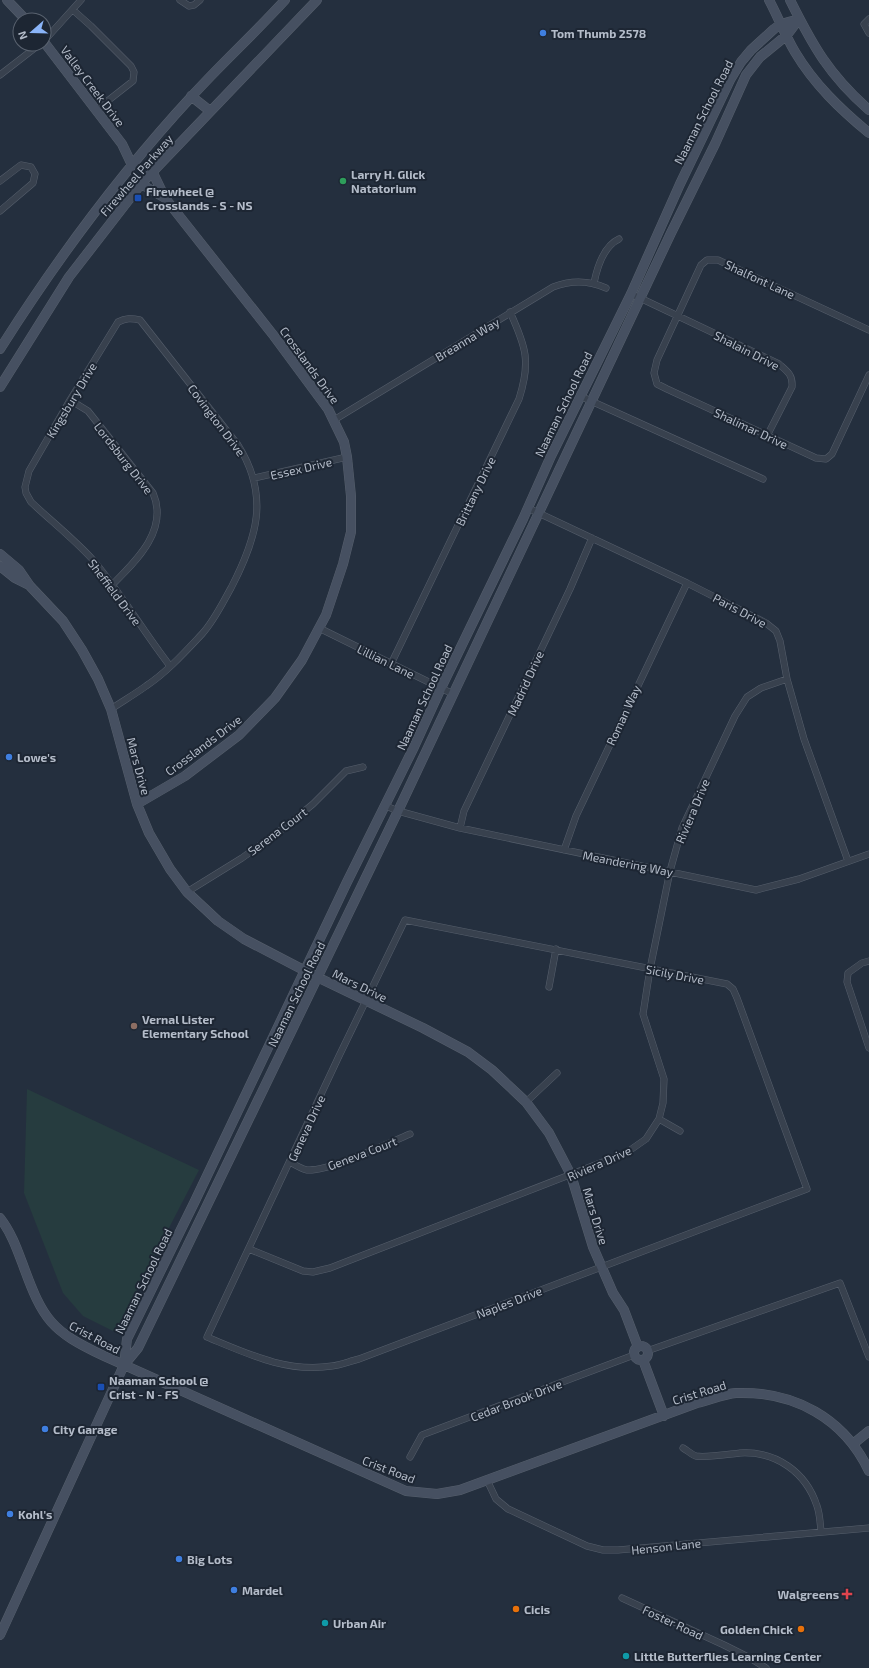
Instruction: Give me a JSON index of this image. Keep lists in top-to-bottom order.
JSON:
{
  "streets": {
    "main road": [
      "Valley Creek Drive",
      "Naaman School Road",
      "Firewheel Parkway",
      "Crosslands Drive",
      "Mars Drive",
      "Crist Road"
    ],
    "street": [
      "Shalfont Lane",
      "Breanna Way",
      "Shalain Drive",
      "Kingsbury Drive",
      "Covington Drive",
      "Shalimar Drive",
      "Lordsburg Drive",
      "Essex Drive",
      "Brittany Drive",
      "Sheffield Drive",
      "Paris Drive",
      "Lillian Lane",
      "Madrid Drive",
      "Roman Way",
      "Riviera Drive",
      "Serena Court",
      "Meandering Way",
      "Sicily Drive",
      "Geneva Drive",
      "Geneva Court",
      "Naples Drive",
      "Cedar Brook Drive",
      "Henson Lane",
      "Foster Road"
    ]
  },
  "crossings": [
    ["Valley Creek Drive", "Firewheel Parkway"],
    ["Naaman School Road", "Shalain Drive"],
    ["Naaman School Road", "Paris Drive"],
    ["Naaman School Road", "Lillian Lane"],
    ["Naaman School Road", "Mars Drive"],
    ["Naaman School Road", "Meandering Way"],
    ["Naaman School Road", "Crist Road"],
    ["Firewheel Parkway", "Crosslands Drive"],
    ["Shalfont Lane", "Shalain Drive"],
    ["Shalfont Lane", "Shalimar Drive"],
    ["Breanna Way", "Crosslands Drive"],
    ["Breanna Way", "Brittany Drive"],
    ["Shalain Drive", "Shalimar Drive"],
    ["Crosslands Drive", "Essex Drive"],
    ["Crosslands Drive", "Lillian Lane"],
    ["Crosslands Drive", "Mars Drive"],
    ["Kingsbury Drive", "Covington Drive"],
    ["Kingsbury Drive", "Lordsburg Drive"],
    ["Kingsbury Drive", "Sheffield Drive"],
    ["Covington Drive", "Essex Drive"],
    ["Covington Drive", "Sheffield Drive"],
    ["Covington Drive", "Mars Drive"],
    ["Lordsburg Drive", "Sheffield Drive"],
    ["Brittany Drive", "Lillian Lane"],
    ["Paris Drive", "Madrid Drive"],
    ["Paris Drive", "Roman Way"],
    ["Paris Drive", "Riviera Drive"],
    ["Paris Drive", "Meandering Way"],
    ["Madrid Drive", "Meandering Way"],
    ["Roman Way", "Meandering Way"],
    ["Mars Drive", "Riviera Drive"],
    ["Mars Drive", "Serena Court"],
    ["Mars Drive", "Geneva Drive"],
    ["Mars Drive", "Naples Drive"],
    ["Mars Drive", "Cedar Brook Drive"],
    ["Riviera Drive", "Meandering Way"],
    ["Riviera Drive", "Sicily Drive"],
    ["Riviera Drive", "Geneva Drive"],
    ["Sicily Drive", "Geneva Drive"],
    ["Sicily Drive", "Naples Drive"],
    ["Geneva Drive", "Geneva Court"],
    ["Geneva Drive", "Naples Drive"],
    ["Crist Road", "Henson Lane"]
  ],
  "places": {
    "other": [
      "Tom Thumb 2578",
      "Larry H. Glick Natatorium",
      "Lowe's",
      "Vernal Lister Elementary School",
      "City Garage",
      "Kohl's",
      "Big Lots",
      "Mardel",
      "Cicis",
      "Urban Air",
      "Golden Chick",
      "Little Butterflies Learning Center"
    ],
    "transit": ["Firewheel @ Crosslands - S - NS", "Naaman School @ Crist - N - FS"],
    "health": ["Walgreens"]
  },
  "north": "left"
}
